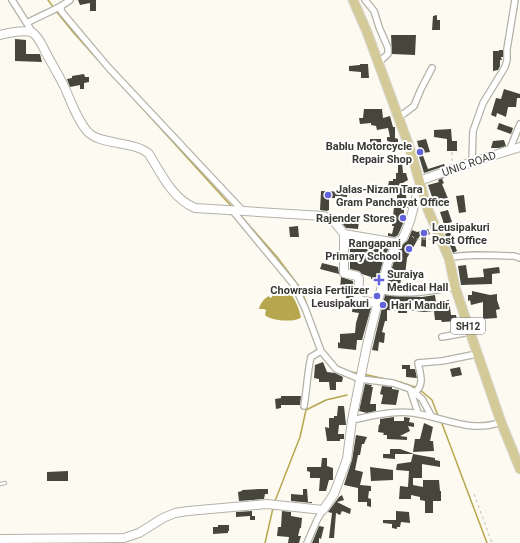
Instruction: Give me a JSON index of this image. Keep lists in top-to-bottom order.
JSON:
{
  "streets": {
    "main road": ["SH12"],
    "street": ["UNIC ROAD"]
  },
  "crossings": [
    ["UNIC ROAD", "SH12"]
  ],
  "places": {
    "other": [
      "Bablu Motorcycle Repair Shop",
      "Jalas-Nizam Tara Gram Panchayat Office",
      "Rajender Stores",
      "Leusipakuri Post Office",
      "Rangapani Primary School",
      "Chowrasia Fertilizer Leusipakuri",
      "Hari Mandir"
    ],
    "health": ["Suraiya Medical Hall"]
  }
}
